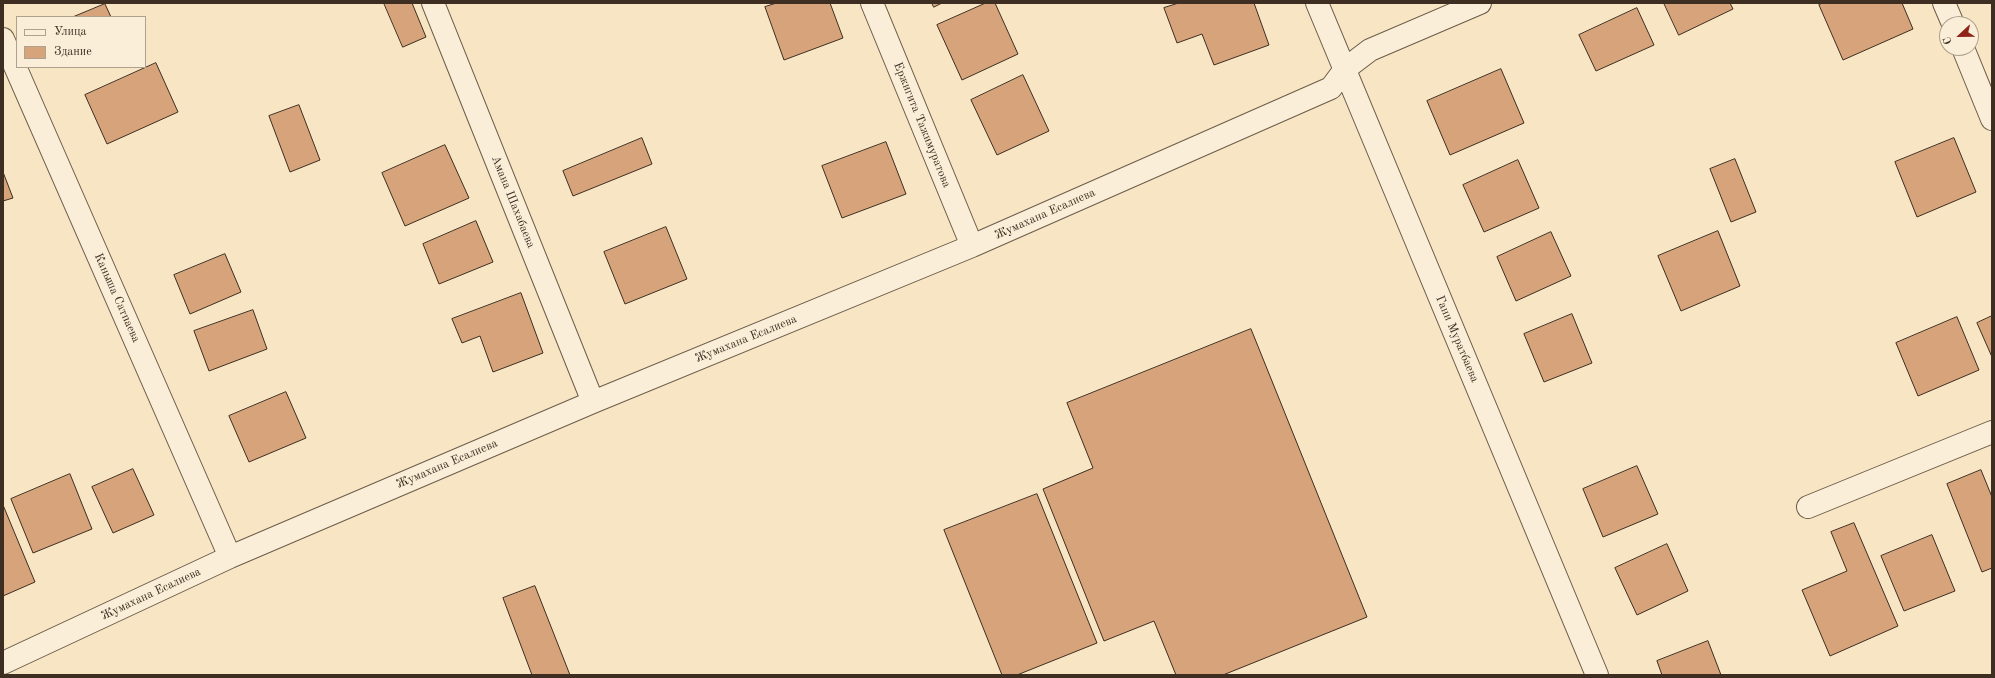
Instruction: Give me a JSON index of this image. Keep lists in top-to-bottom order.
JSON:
{
  "streets": {
    "street": [
      "Ержигита Тажимуратова",
      "Амана Шахабаева",
      "Жумахана Есалиева",
      "Каныша Сатпаева",
      "Гани Муратбаева"
    ]
  },
  "crossings": [
    ["Ержигита Тажимуратова", "Жумахана Есалиева"],
    ["Амана Шахабаева", "Жумахана Есалиева"],
    ["Жумахана Есалиева", "Каныша Сатпаева"],
    ["Жумахана Есалиева", "Гани Муратбаева"]
  ],
  "legend": ["Улица", "Здание"],
  "north": "left"
}
